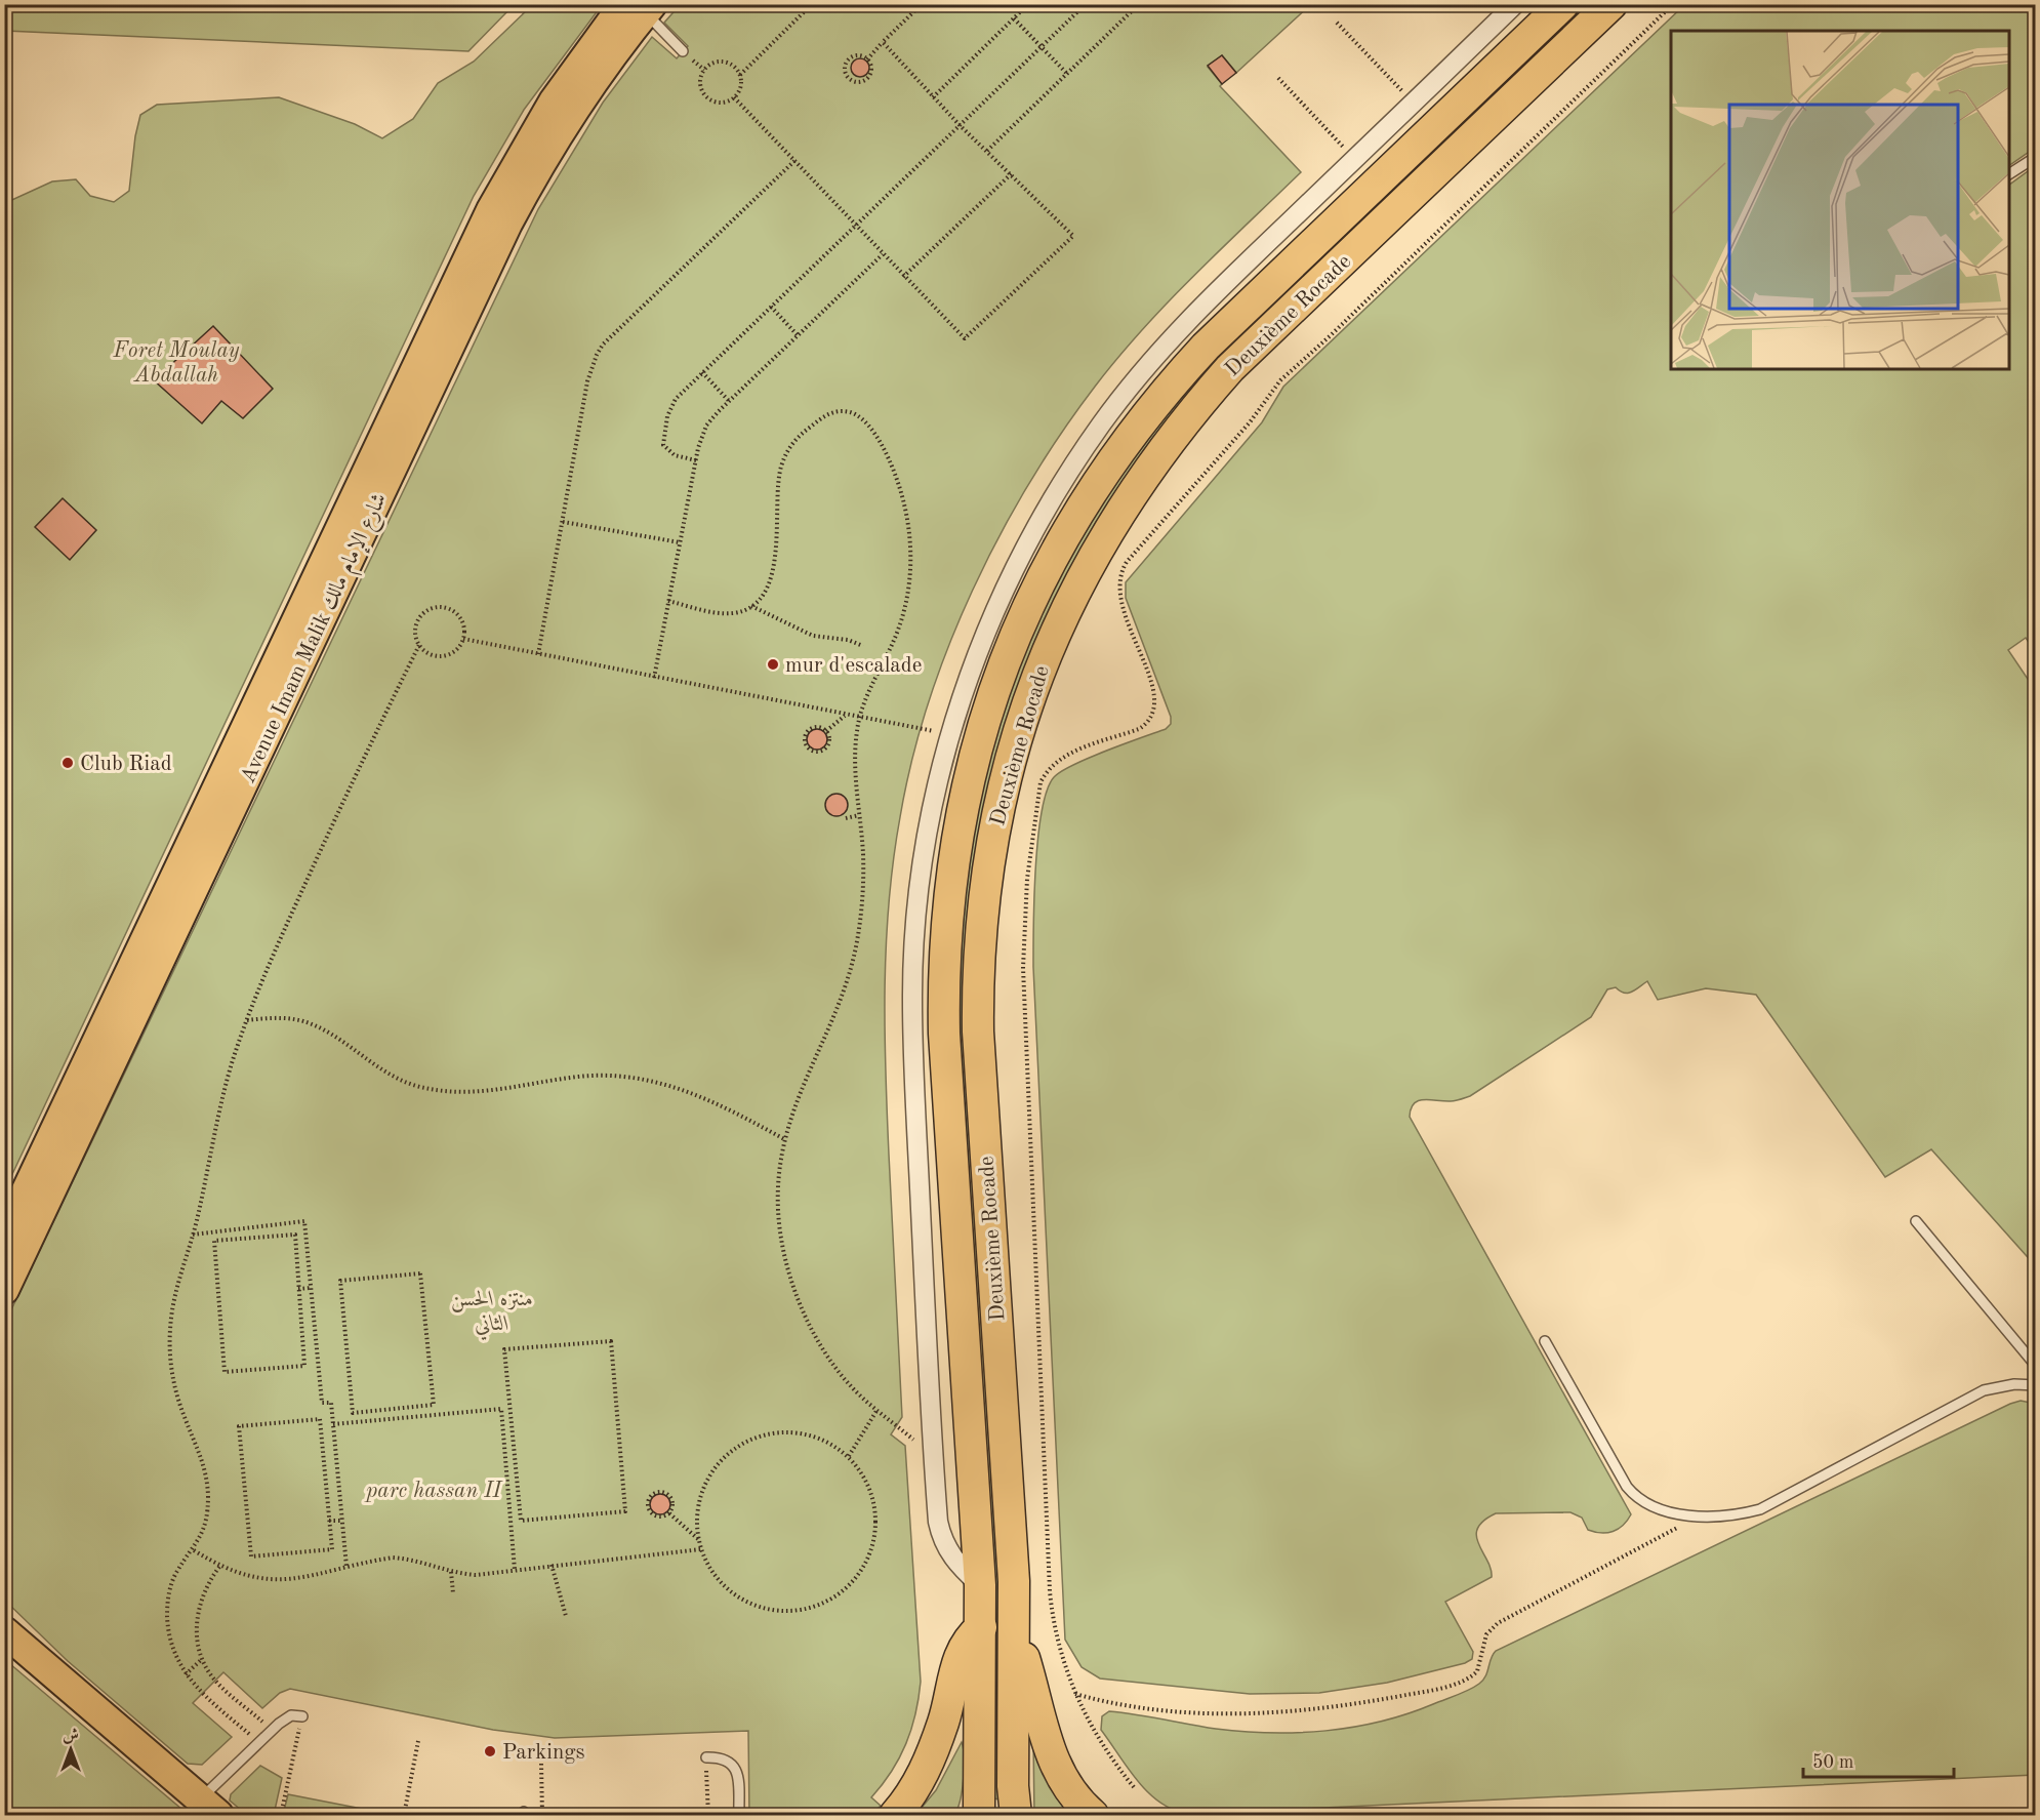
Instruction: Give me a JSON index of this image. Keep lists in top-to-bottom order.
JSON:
{
  "streets": {
    "highway": ["Deuxième Rocade"],
    "main road": ["Avenue Imam Malik شارع الإمام مالك"]
  },
  "parks": ["Foret Moulay Abdallah", "منتزه الحسن الثاني", "parc hassan II"],
  "places": ["mur d'escalade", "Club Riad", "Parkings"],
  "scale_bar": "50 m",
  "north": "top"
}
